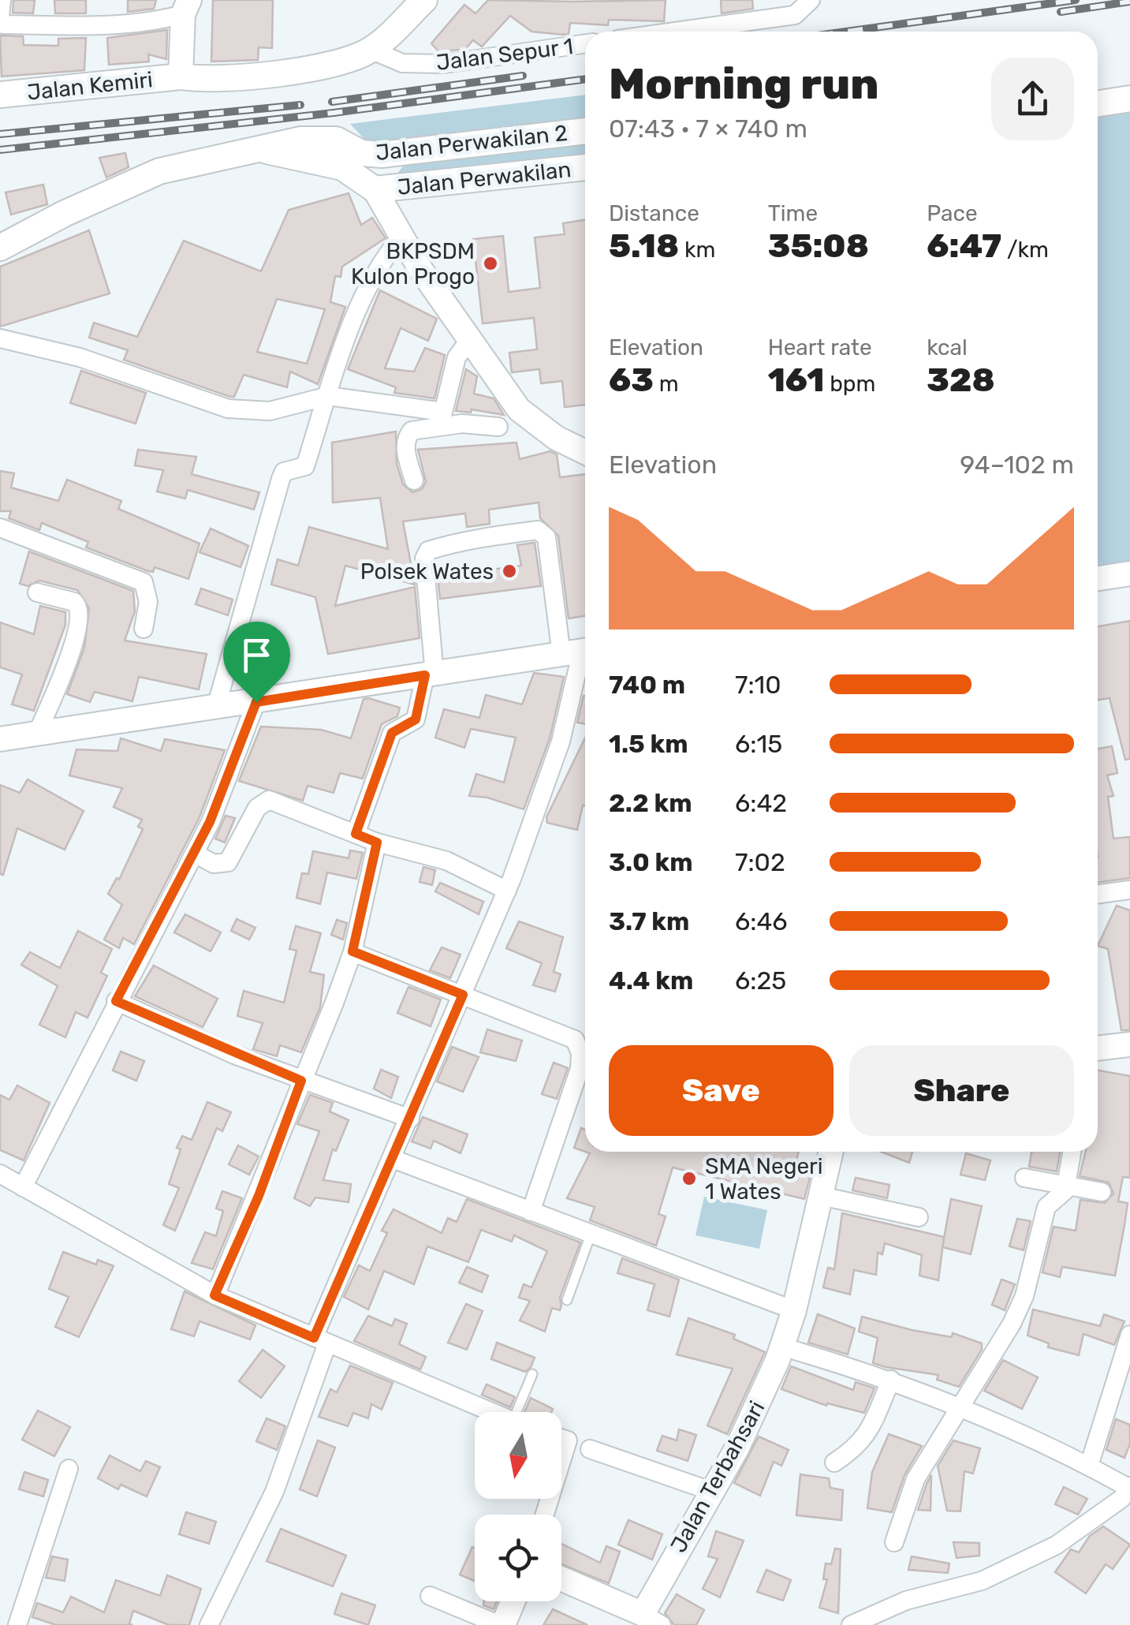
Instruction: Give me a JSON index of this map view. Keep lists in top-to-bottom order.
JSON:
{
  "streets": {
    "main road": ["Jalan Kemiri", "Jalan Perwakilan 2", "Jalan Perwakilan"],
    "street": ["Jalan Sepur 1", "Jalan Terbahsari"]
  },
  "crossings": [
    ["Jalan Sepur 1", "Jalan Kemiri"]
  ],
  "places": ["BKPSDM Kulon Progo", "Polsek Wates", "SMA Negeri 1 Wates"],
  "north": "bottom",
  "page": {
    "heading": ["Morning run", "07:43 · 7 × 740 m"],
    "stats": [
      ["Distance", "5.18 km"],
      ["Time", "35:08"],
      ["Pace", "6:47 /km"],
      ["Elevation", "63 m"],
      ["Heart rate", "161 bpm"],
      ["kcal", "328"]
    ],
    "chart": ["Elevation", "94–102 m"],
    "list": [
      {
        "name": "740 m",
        "note": "7:10"
      },
      {
        "name": "1.5 km",
        "note": "6:15"
      },
      {
        "name": "2.2 km",
        "note": "6:42"
      },
      {
        "name": "3.0 km",
        "note": "7:02"
      },
      {
        "name": "3.7 km",
        "note": "6:46"
      },
      {
        "name": "4.4 km",
        "note": "6:25"
      }
    ],
    "buttons": ["Save", "Share"]
  }
}
